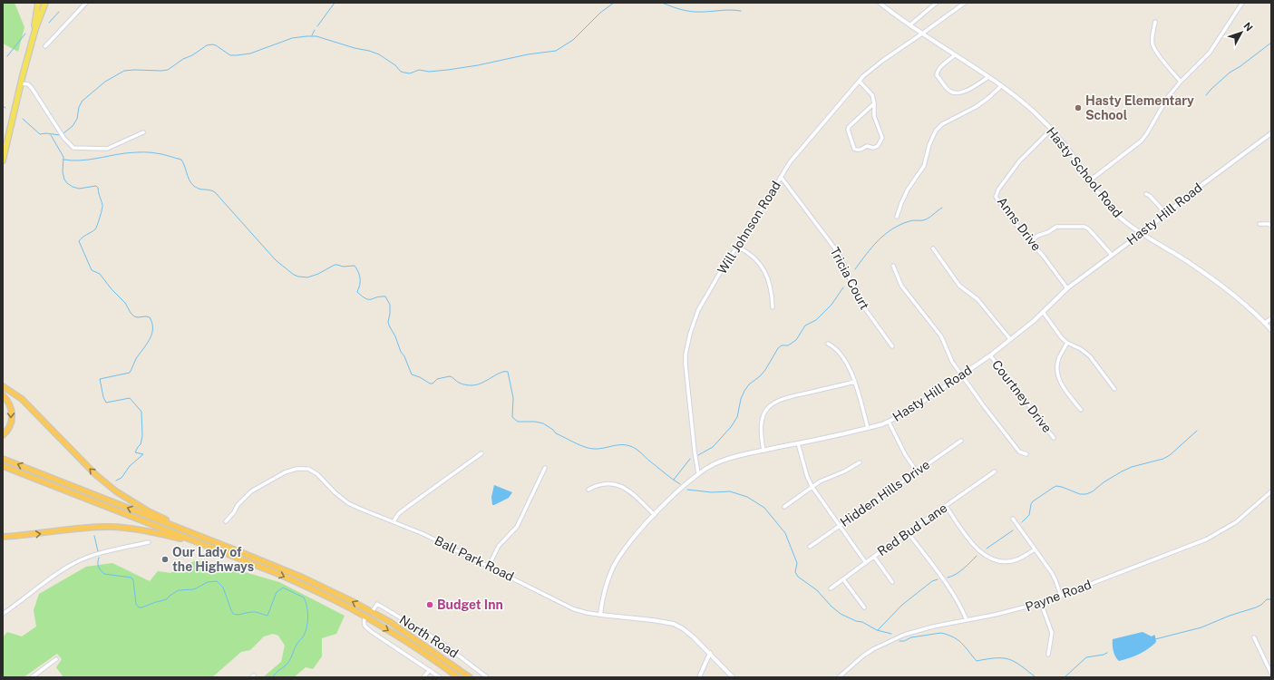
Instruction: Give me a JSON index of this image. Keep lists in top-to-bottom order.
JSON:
{
  "streets": {
    "street": [
      "Hasty School Road",
      "Hasty Hill Road",
      "Anns Drive",
      "Will Johnson Road",
      "Tricia Court",
      "Courtney Drive",
      "Hidden Hills Drive",
      "Red Bud Lane",
      "Ball Park Road",
      "Payne Road",
      "North Road"
    ]
  },
  "crossings": [
    ["Hasty School Road", "Hasty Hill Road"],
    ["Hasty School Road", "Anns Drive"],
    ["Hasty School Road", "Will Johnson Road"],
    ["Hasty Hill Road", "Anns Drive"],
    ["Hasty Hill Road", "Will Johnson Road"],
    ["Hasty Hill Road", "Courtney Drive"],
    ["Hasty Hill Road", "Ball Park Road"],
    ["Will Johnson Road", "Tricia Court"]
  ],
  "places": ["Hasty Elementary School", "Our Lady of the Highways", "Budget Inn"],
  "north": "top right"
}
